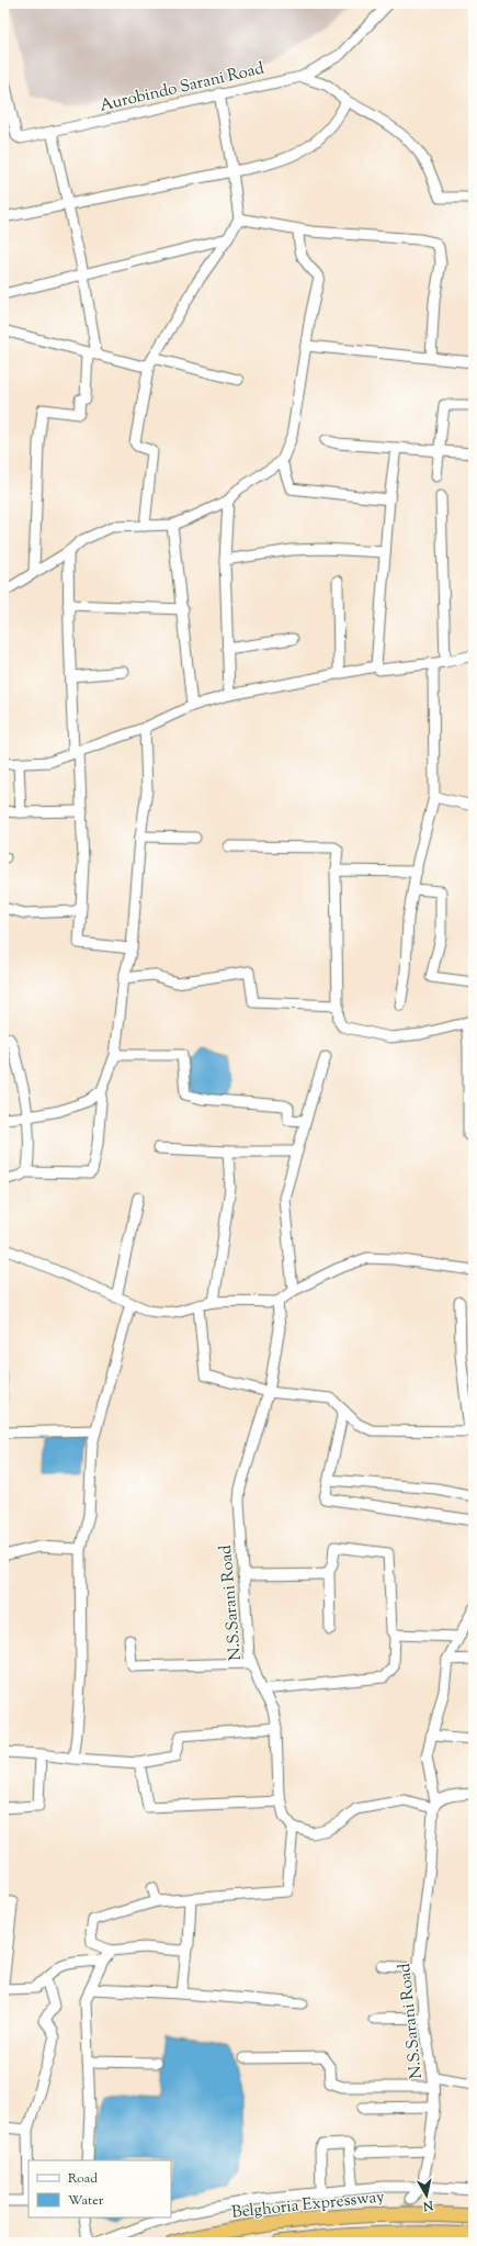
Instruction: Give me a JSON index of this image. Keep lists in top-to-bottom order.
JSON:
{
  "streets": {
    "highway": ["Belghoria Expressway"],
    "street": ["Aurobindo Sarani Road", "N.S.Sarani Road"]
  },
  "legend": ["Road", "Water"],
  "north": "bottom"
}
